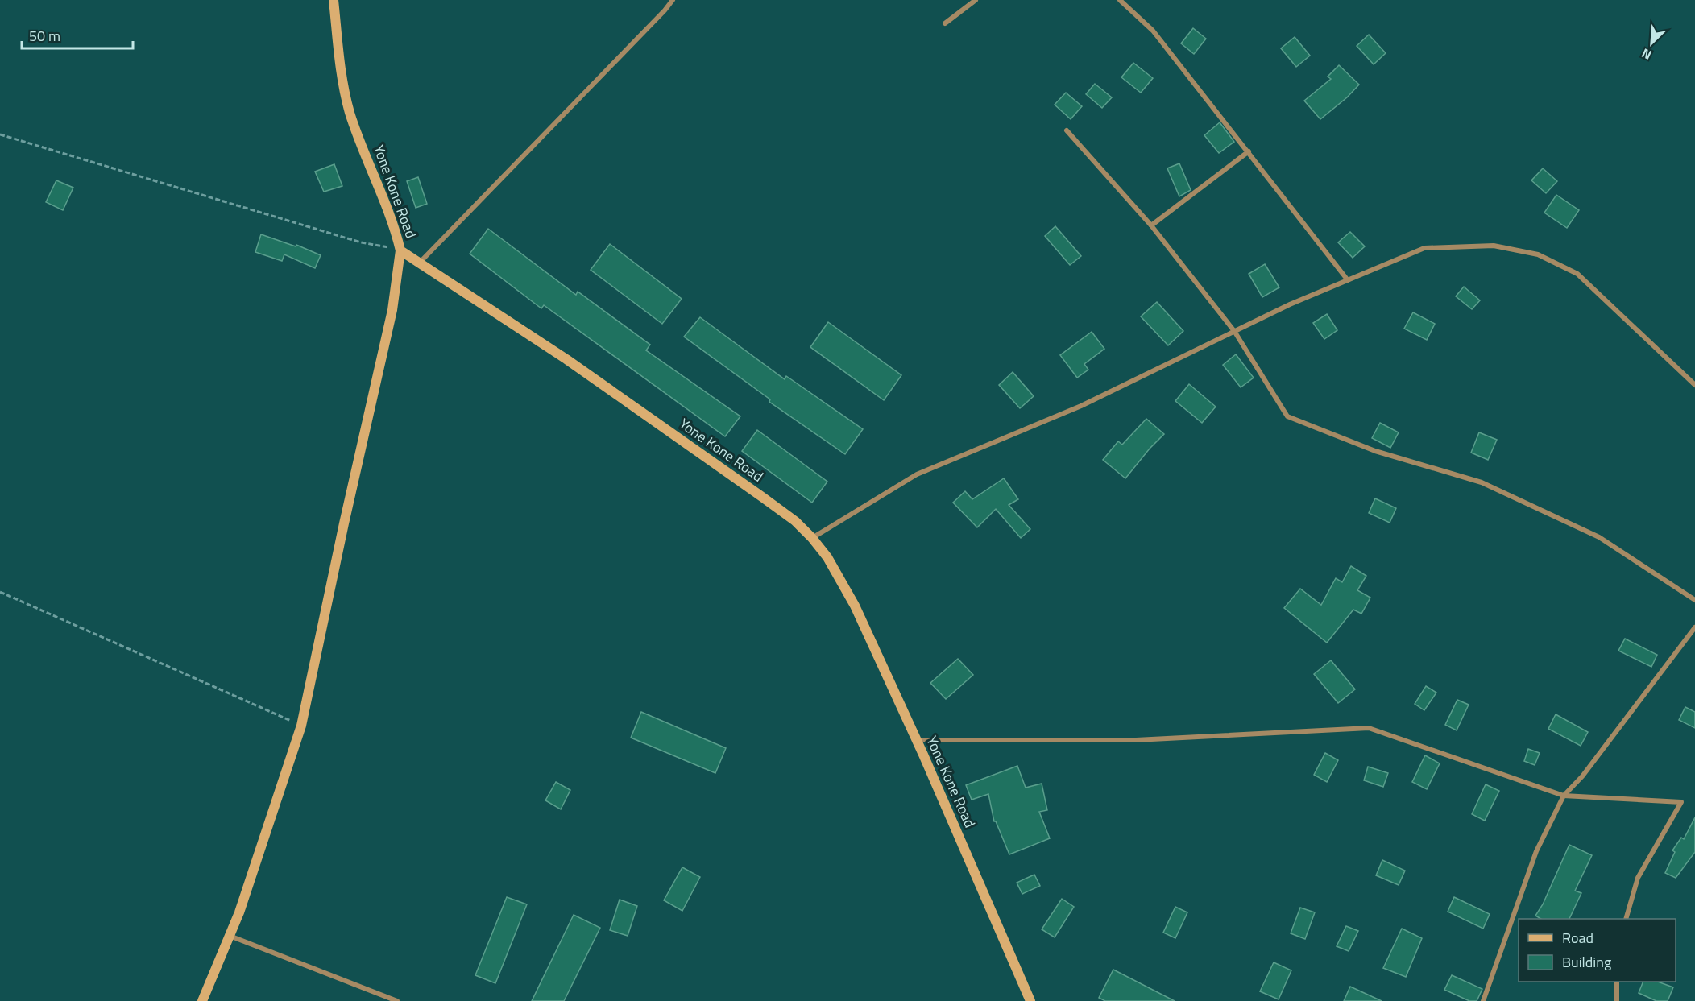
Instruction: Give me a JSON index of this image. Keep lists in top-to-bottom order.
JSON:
{
  "streets": {
    "street": ["Yone Kone Road"]
  },
  "legend": ["Road", "Building"],
  "scale_bar": "50 m",
  "north": "bottom left"
}
